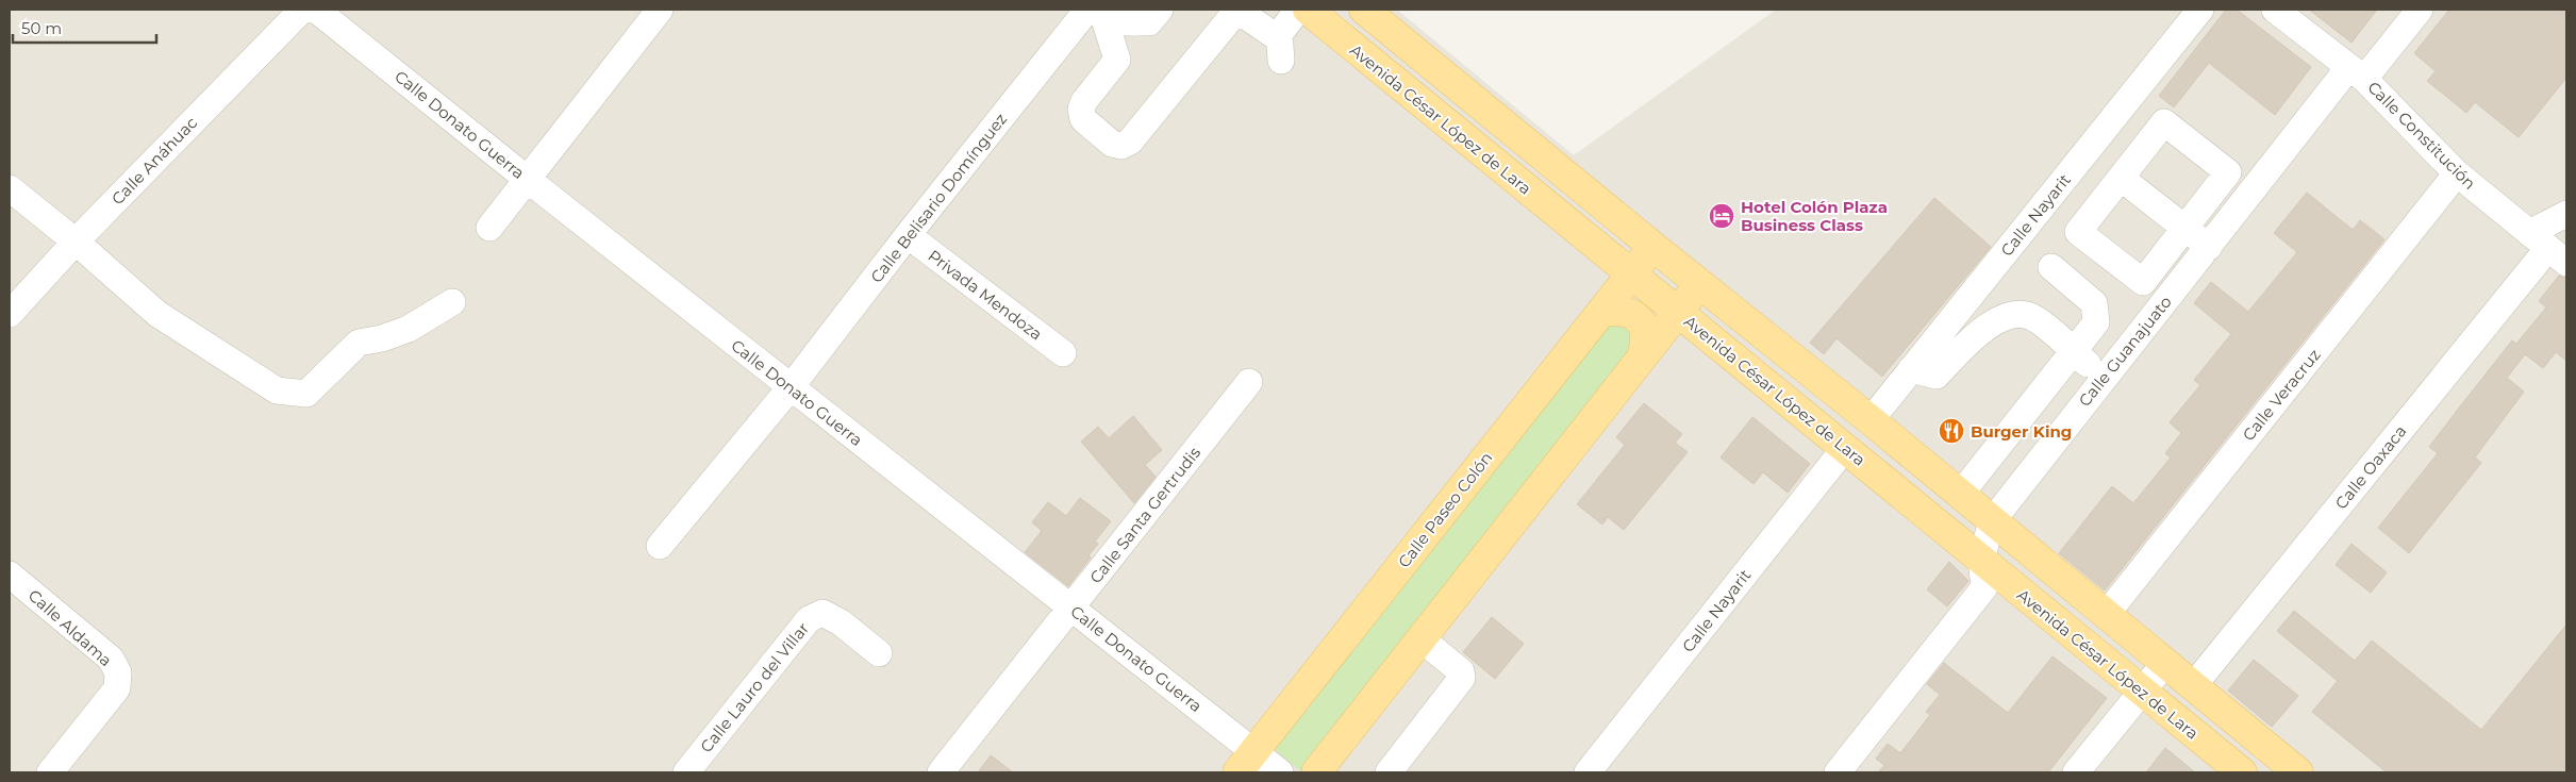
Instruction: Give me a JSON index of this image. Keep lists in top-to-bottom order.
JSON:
{
  "streets": {
    "main road": ["Avenida César López de Lara", "Calle Paseo Colón"],
    "street": [
      "Calle Donato Guerra",
      "Calle Constitución",
      "Calle Anáhuac",
      "Calle Belisario Domínguez",
      "Calle Nayarit",
      "Privada Mendoza",
      "Calle Guanajuato",
      "Calle Veracruz",
      "Calle Oaxaca",
      "Calle Santa Gertrudis",
      "Calle Aldama",
      "Calle Lauro del Villar"
    ]
  },
  "crossings": [
    ["Avenida César López de Lara", "Calle Nayarit"],
    ["Avenida César López de Lara", "Calle Guanajuato"],
    ["Avenida César López de Lara", "Calle Paseo Colón"],
    ["Calle Donato Guerra", "Calle Belisario Domínguez"],
    ["Calle Donato Guerra", "Calle Paseo Colón"],
    ["Calle Donato Guerra", "Calle Santa Gertrudis"],
    ["Calle Constitución", "Calle Guanajuato"],
    ["Calle Constitución", "Calle Veracruz"],
    ["Calle Constitución", "Calle Oaxaca"],
    ["Calle Belisario Domínguez", "Privada Mendoza"]
  ],
  "places": {
    "hotel": ["Hotel Colón Plaza Business Class"],
    "restaurant": ["Burger King"]
  },
  "scale_bar": "50 m"
}
